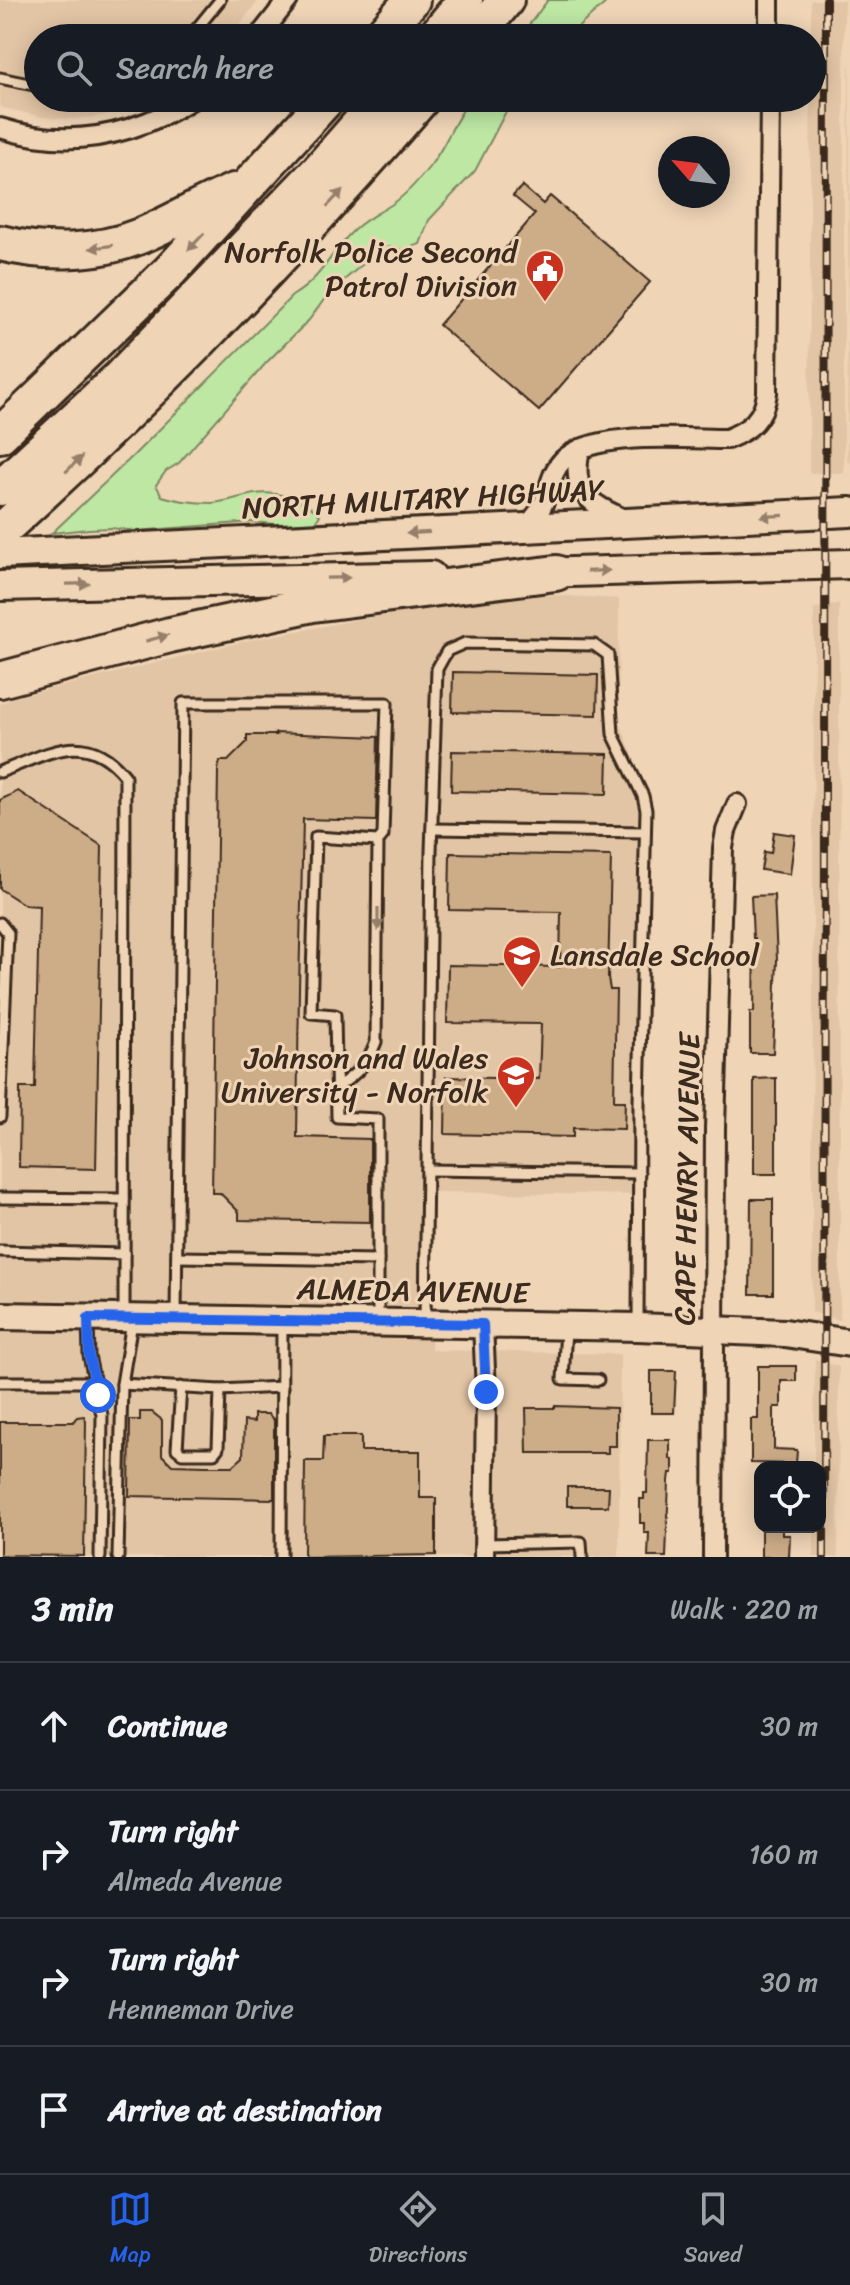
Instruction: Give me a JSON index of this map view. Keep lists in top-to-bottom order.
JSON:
{
  "streets": {
    "main road": ["NORTH MILITARY HIGHWAY"],
    "street": ["CAPE HENRY AVENUE", "ALMEDA AVENUE"]
  },
  "crossings": [
    ["CAPE HENRY AVENUE", "ALMEDA AVENUE"]
  ],
  "places": {
    "public building": ["Norfolk Police Second Patrol Division"],
    "school or university": ["Lansdale School", "Johnson and Wales University - Norfolk"]
  },
  "north": "top left",
  "page": {
    "search": "Search here",
    "heading": ["3 min", "Walk · 220 m"],
    "list": [
      ["Continue", "30 m"],
      ["Turn right", "Almeda Avenue", "160 m"],
      ["Turn right", "Henneman Drive", "30 m"],
      "Arrive at destination"
    ],
    "nav": ["Map", "Directions", "Saved"]
  }
}
